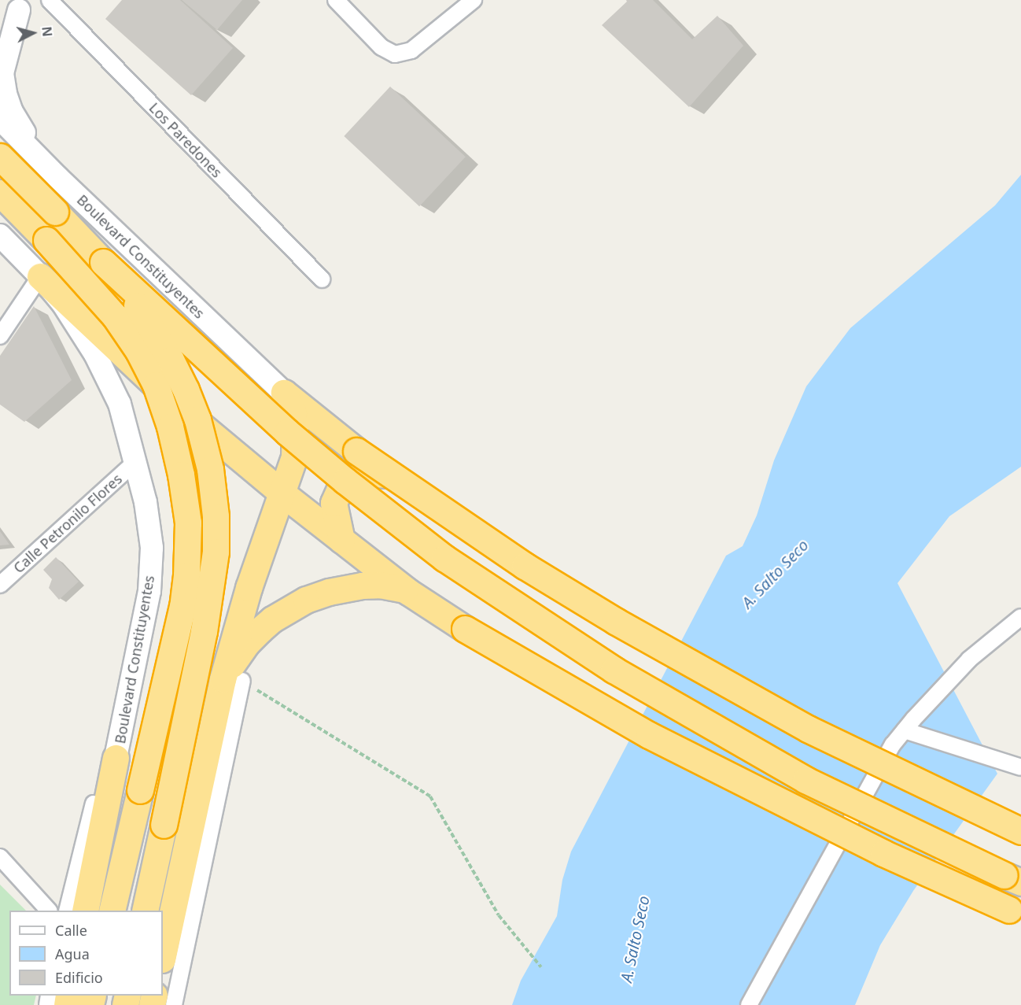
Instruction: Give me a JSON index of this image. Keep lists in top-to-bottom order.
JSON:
{
  "streets": {
    "street": ["Los Paredones", "Boulevard Constituyentes", "Calle Petronilo Flores"]
  },
  "crossings": [
    ["Boulevard Constituyentes", "Calle Petronilo Flores"]
  ],
  "water": ["A. Salto Seco"],
  "legend": ["Calle", "Agua", "Edificio"],
  "north": "right"
}
